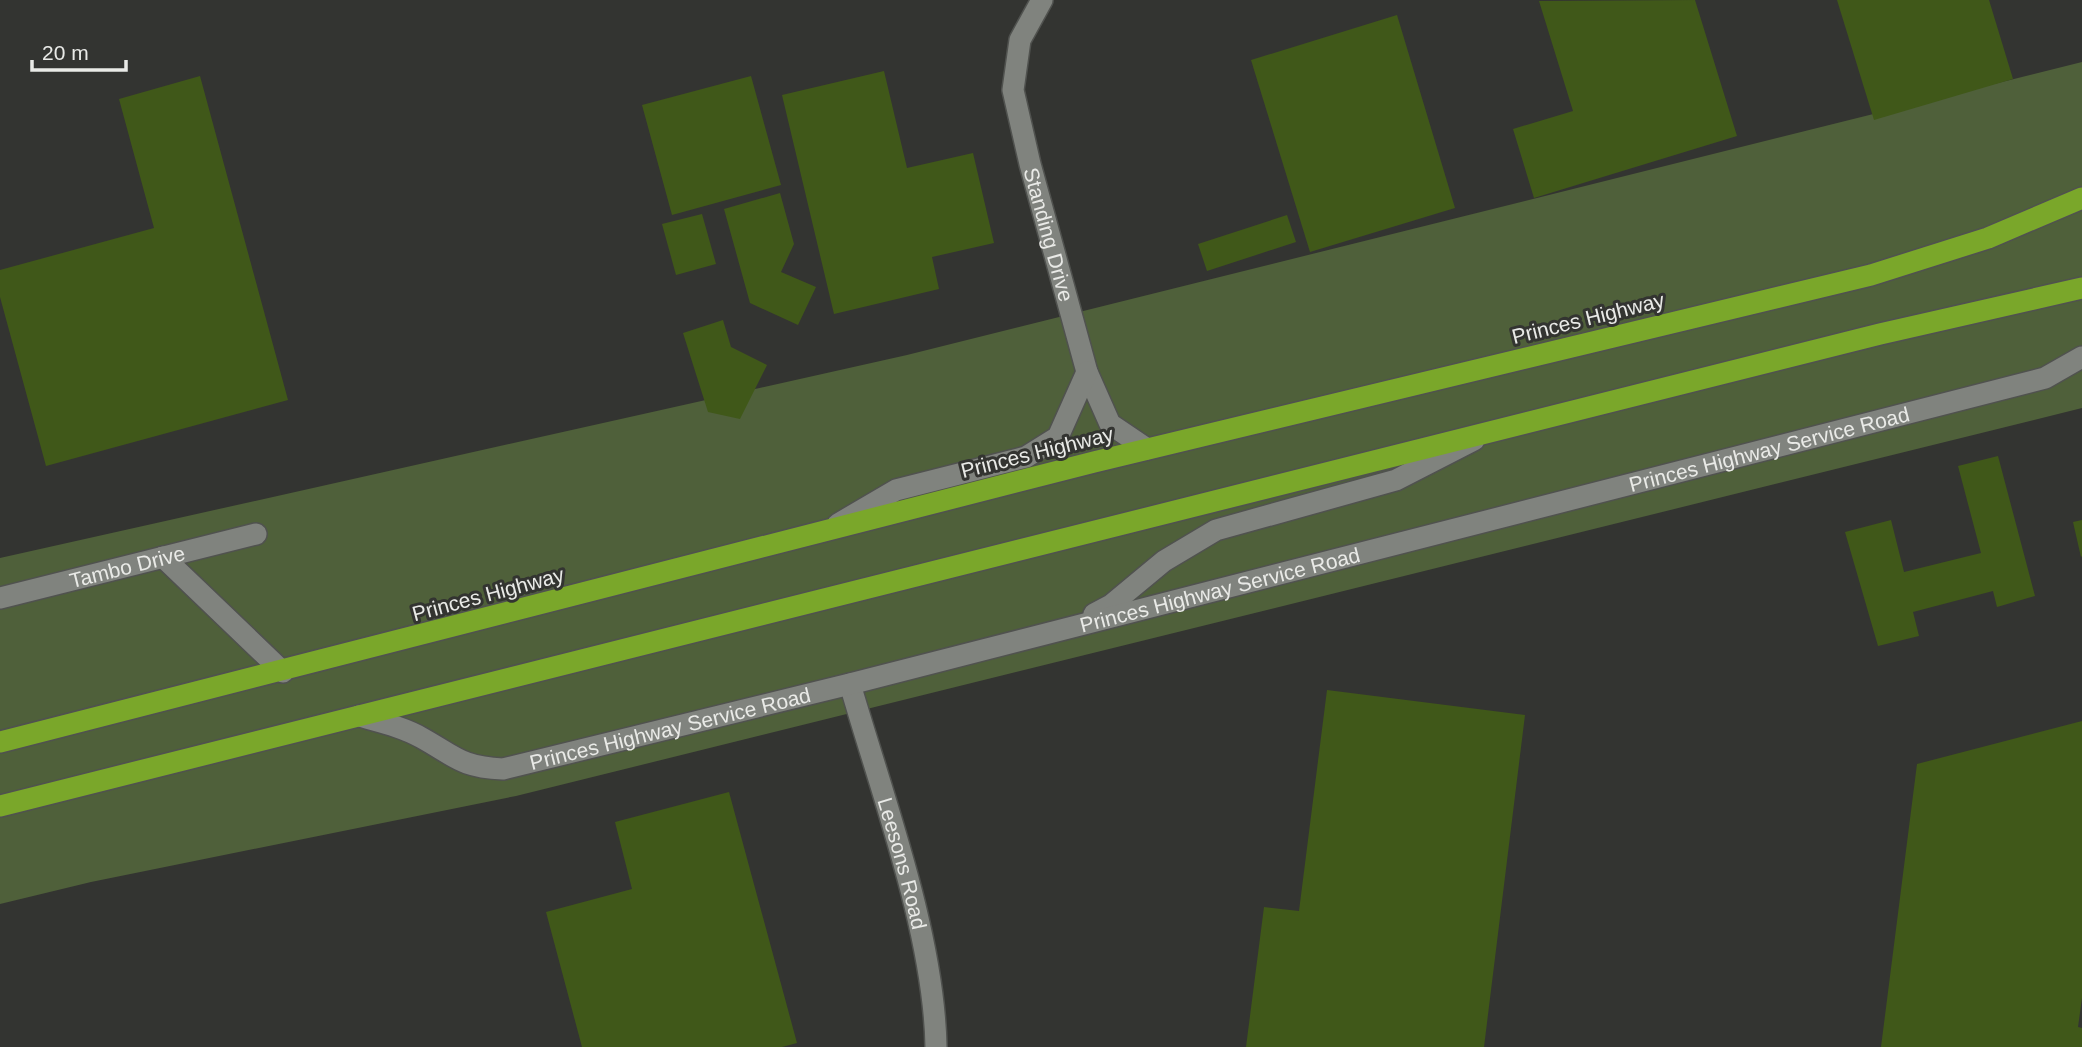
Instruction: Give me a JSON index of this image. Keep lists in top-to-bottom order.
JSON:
{
  "streets": {
    "highway": ["Princes Highway"],
    "street": [
      "Standing Drive",
      "Princes Highway Service Road",
      "Tambo Drive",
      "Leesons Road"
    ]
  },
  "crossings": [
    ["Standing Drive", "Princes Highway"],
    ["Princes Highway Service Road", "Leesons Road"]
  ],
  "scale_bar": "20 m"
}
